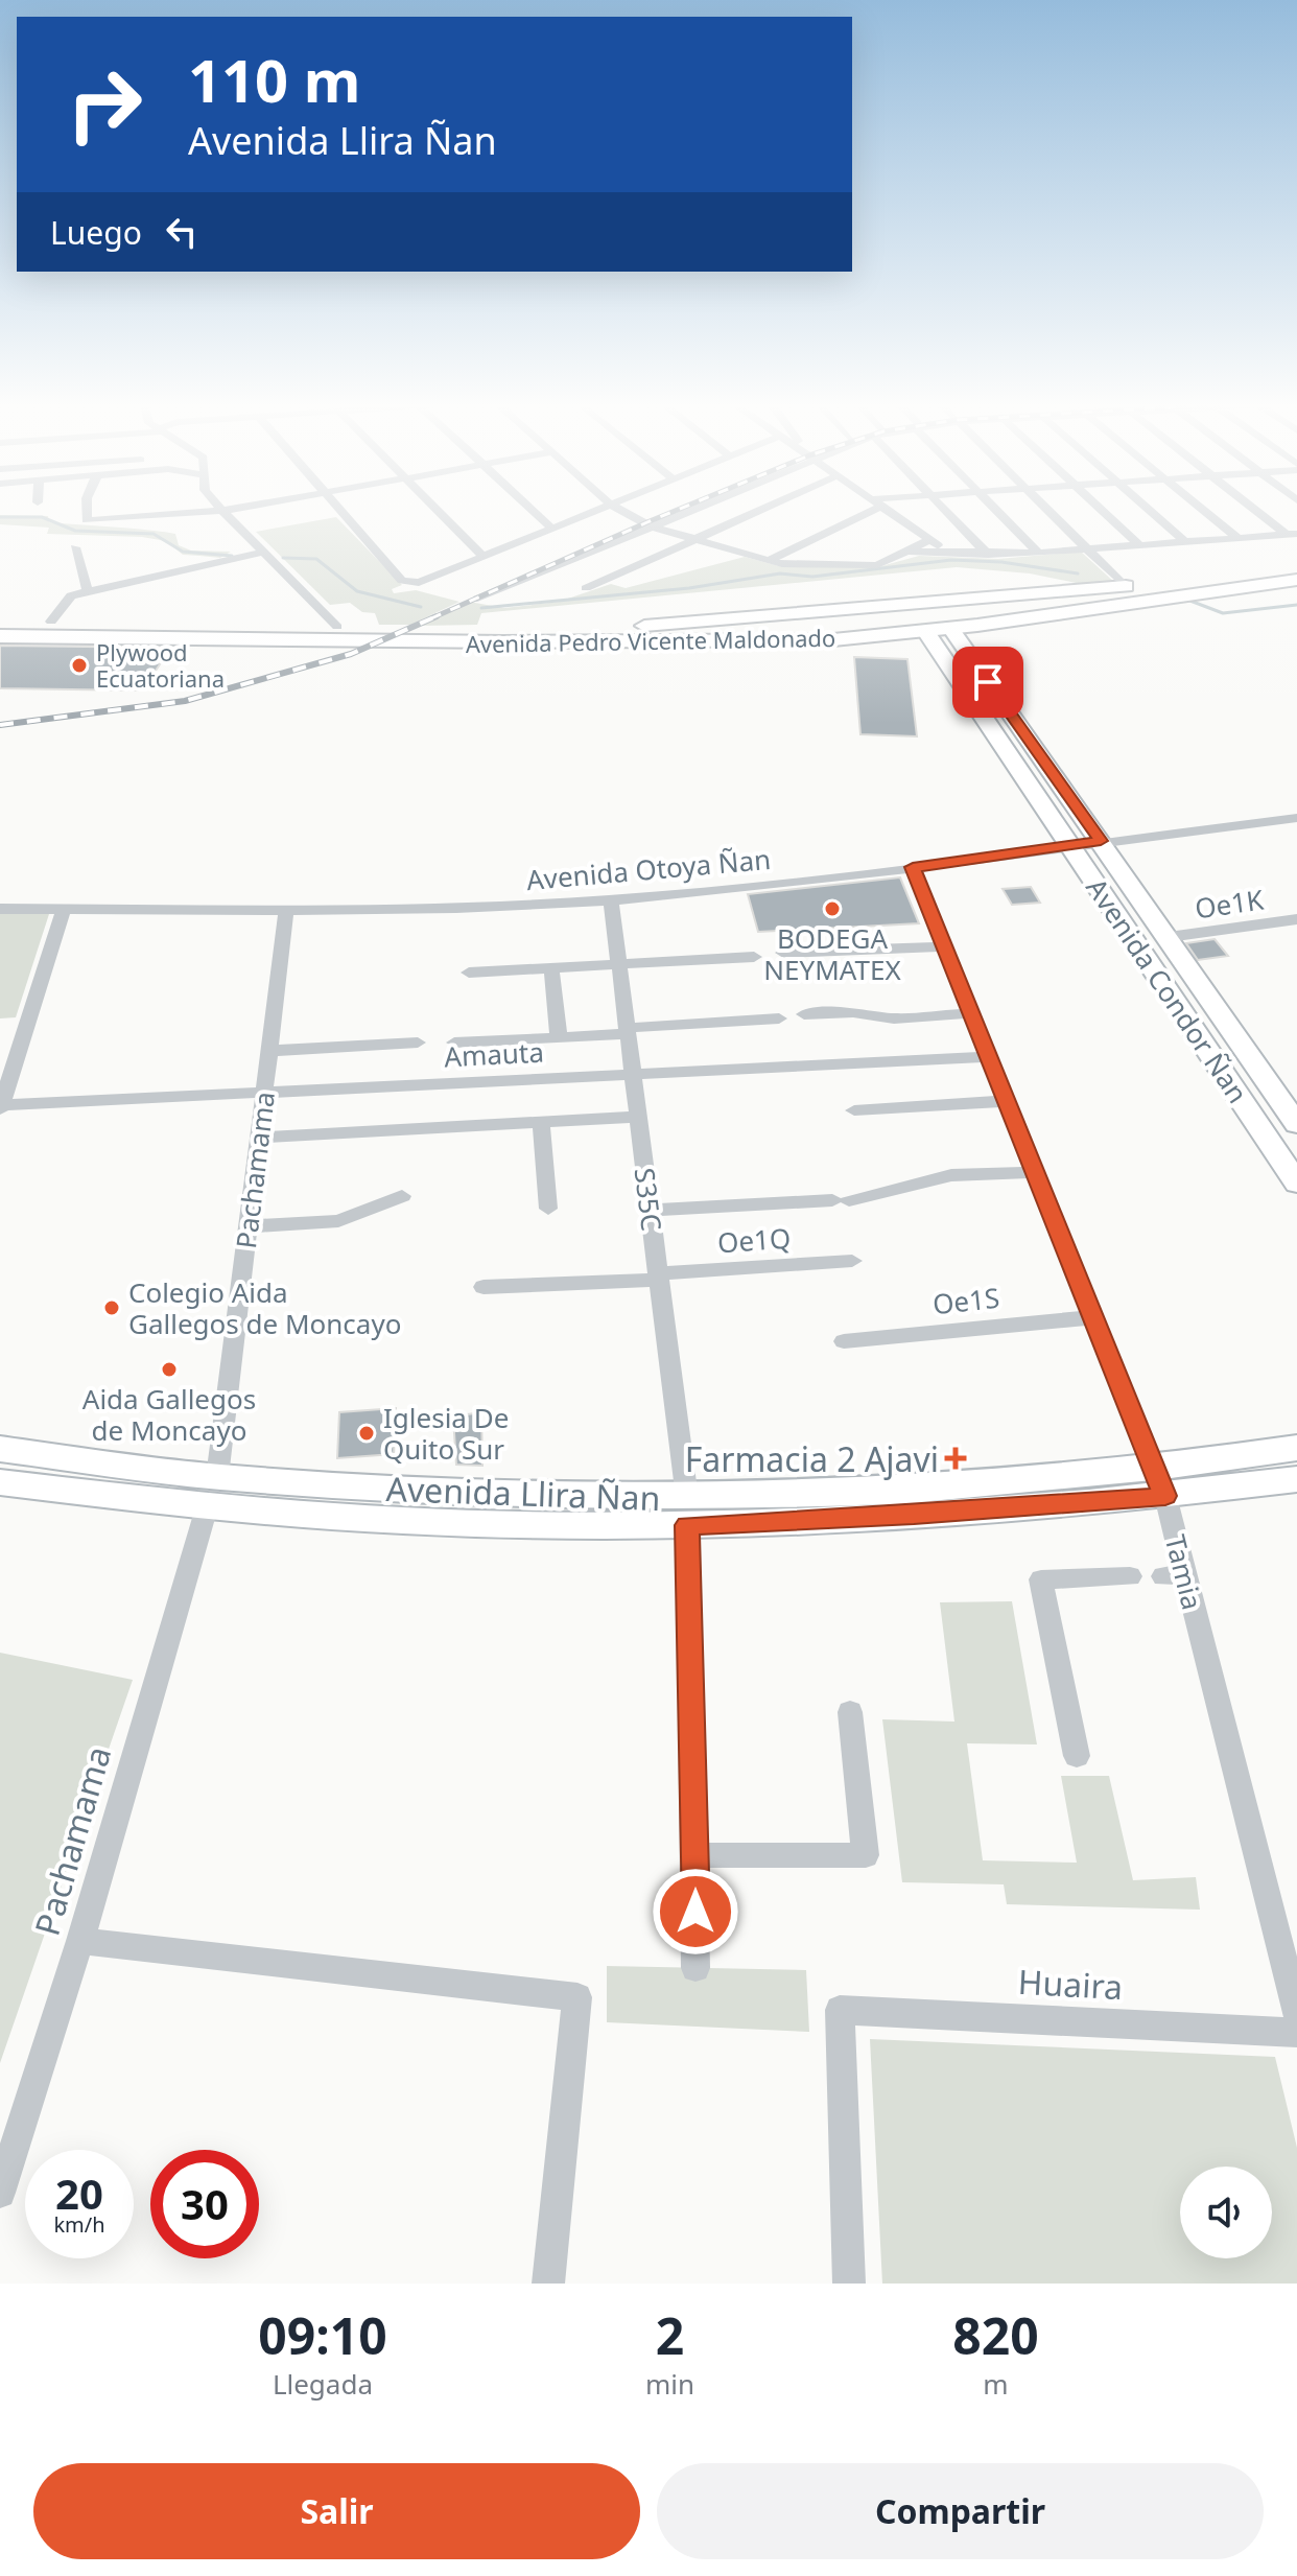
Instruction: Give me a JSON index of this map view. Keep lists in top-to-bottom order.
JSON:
{
  "streets": {
    "main road": ["Avenida Pedro Vicente Maldonado", "Avenida Condor Ñan", "Avenida Llira Ñan"],
    "street": [
      "Avenida Otoya Ñan",
      "Oe1K",
      "Amauta",
      "Pachamama",
      "S35C",
      "Oe1Q",
      "Oe1S",
      "Tamia",
      "Huaira"
    ]
  },
  "crossings": [
    ["Avenida Pedro Vicente Maldonado", "Avenida Condor Ñan"],
    ["Avenida Otoya Ñan", "Avenida Condor Ñan"],
    ["Avenida Otoya Ñan", "Pachamama"],
    ["Avenida Otoya Ñan", "S35C"],
    ["Avenida Otoya Ñan", "Tamia"],
    ["Oe1K", "Avenida Condor Ñan"],
    ["Amauta", "Pachamama"],
    ["Amauta", "S35C"],
    ["Amauta", "Tamia"],
    ["Pachamama", "Avenida Llira Ñan"],
    ["S35C", "Oe1Q"],
    ["S35C", "Avenida Llira Ñan"],
    ["Oe1S", "Tamia"],
    ["Avenida Llira Ñan", "Tamia"]
  ],
  "places": {
    "other": [
      "Plywood Ecuatoriana",
      "BODEGA NEYMATEX",
      "Colegio Aida Gallegos de Moncayo",
      "Aida Gallegos de Moncayo",
      "Iglesia De Quito Sur"
    ],
    "health": ["Farmacia 2 Ajavi"]
  },
  "page": {
    "turn": ["110 m", "Avenida Llira Ñan"],
    "then": "Luego",
    "speed": "20 km/h",
    "limit": "30",
    "eta": [
      "09:10",
      "Llegada",
      "2",
      "min",
      "820",
      "m"
    ],
    "buttons": ["Salir", "Compartir"]
  }
}
